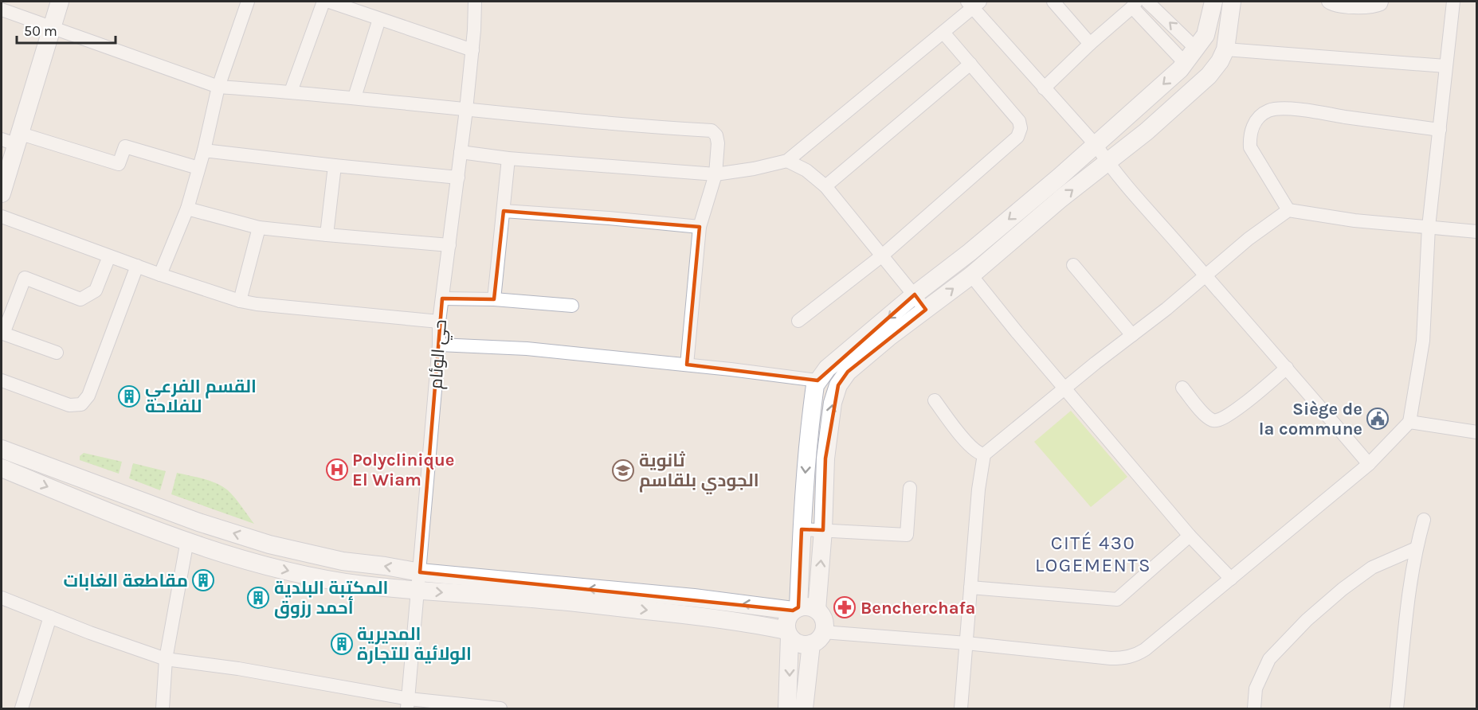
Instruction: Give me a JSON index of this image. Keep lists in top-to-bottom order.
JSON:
{
  "streets": {
    "street": ["حي الوئام"]
  },
  "districts": ["CITÉ 430 LOGEMENTS"],
  "places": {
    "building": [
      "القسم الفرعي للفلاحة",
      "مقاطعة الغابات",
      "المكتبة البلدية أحمد رزوق",
      "المديرية الولائية للتجارة"
    ],
    "public building": ["Siège de la commune"],
    "hospital": ["Polyclinique El Wiam"],
    "school or university": ["ثانوية الجودي بلقاسم"],
    "pharmacy": ["Bencherchafa"]
  },
  "scale_bar": "50 m"
}
